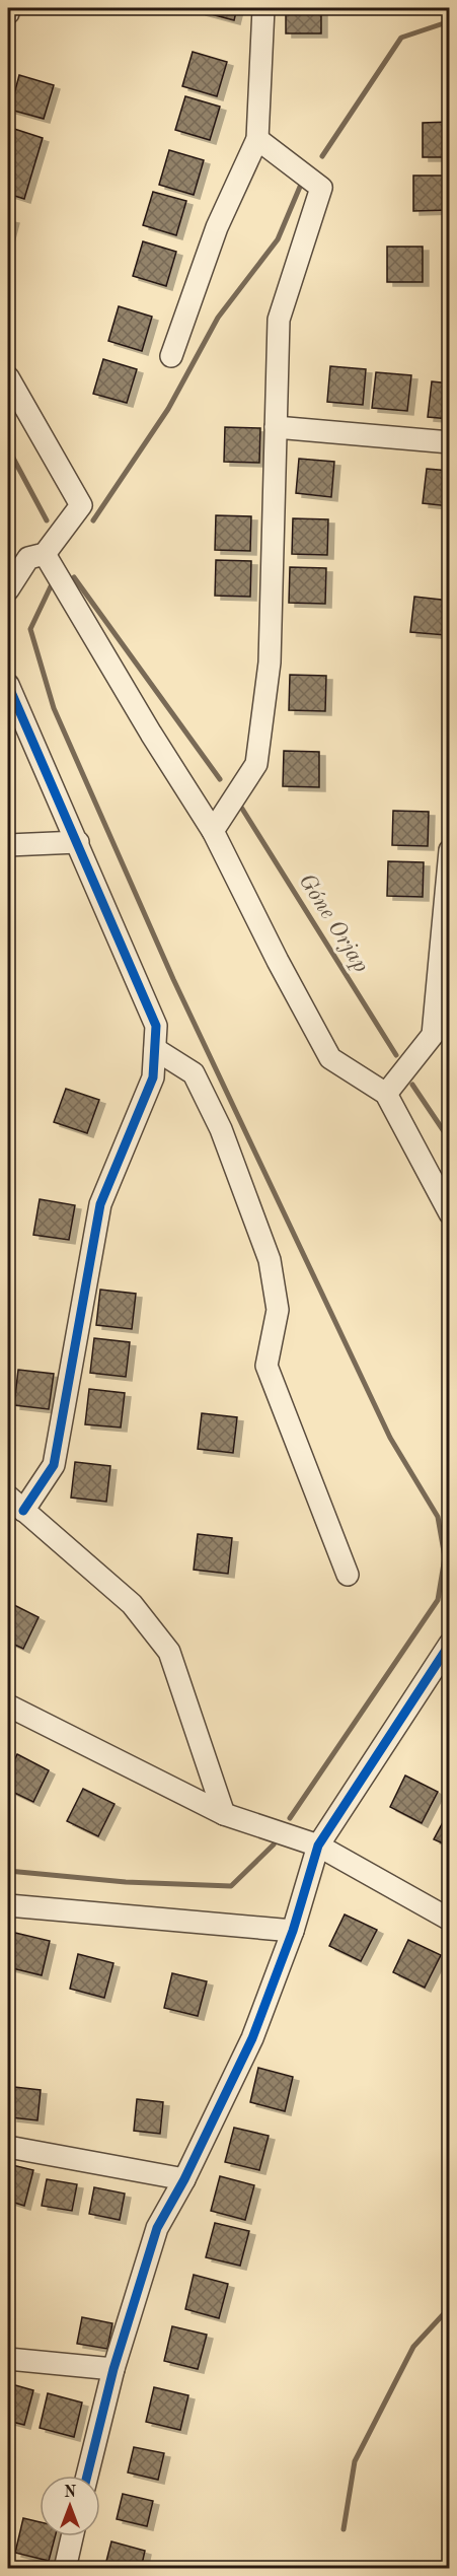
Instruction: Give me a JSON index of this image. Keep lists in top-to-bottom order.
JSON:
{
  "water": ["Góne Orjap"],
  "north": "top"
}
